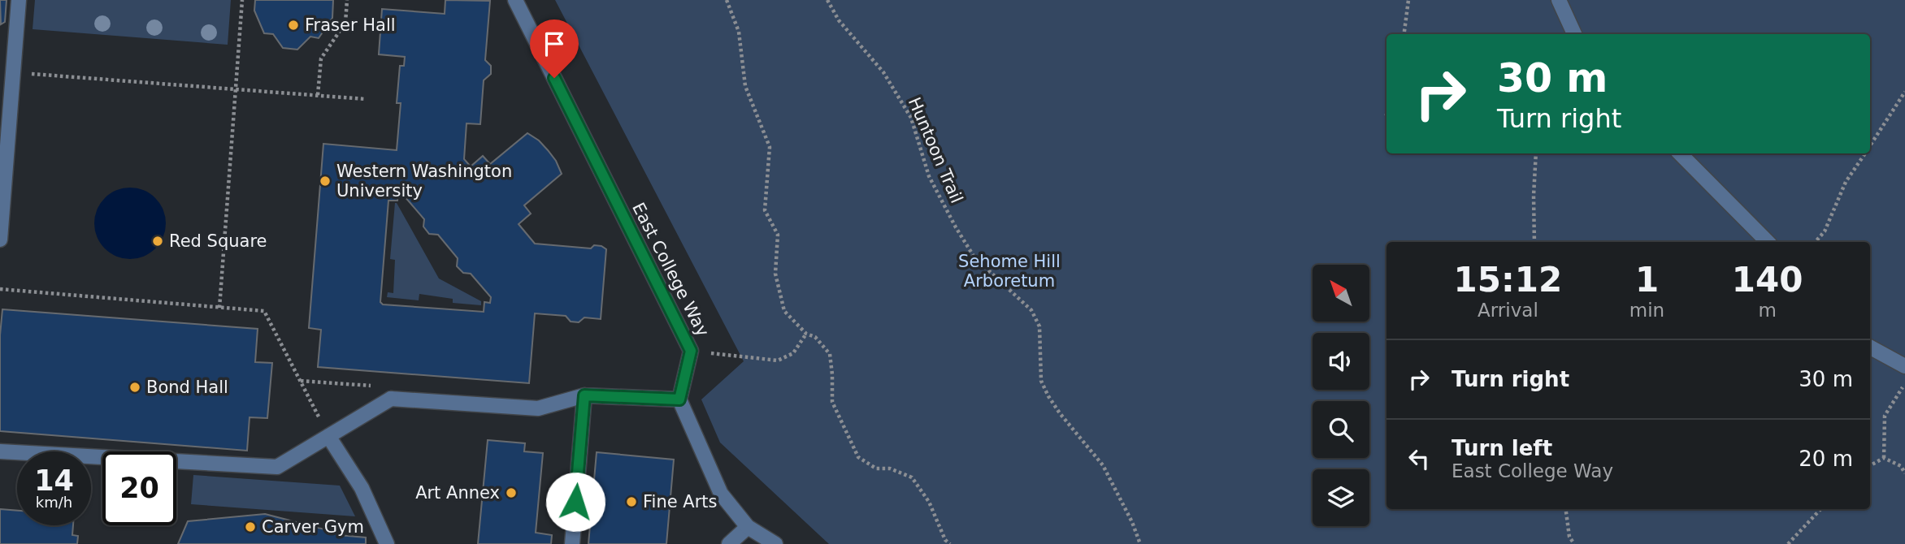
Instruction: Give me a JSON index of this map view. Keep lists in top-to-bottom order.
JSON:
{
  "streets": {
    "street": ["East College Way"],
    "path": ["Huntoon Trail"]
  },
  "parks": ["Sehome Hill Arboretum"],
  "places": [
    "Fraser Hall",
    "Western Washington University",
    "Red Square",
    "Bond Hall",
    "Art Annex",
    "Fine Arts",
    "Carver Gym"
  ],
  "north": "top left",
  "page": {
    "turn": ["30 m", "Turn right"],
    "eta": [
      "15:12",
      "Arrival",
      "1",
      "min",
      "140",
      "m"
    ],
    "list": [
      {
        "name": "Turn right",
        "value": "30 m"
      },
      {
        "name": "Turn left",
        "note": "East College Way",
        "value": "20 m"
      }
    ],
    "speed": "14 km/h",
    "limit": "20"
  }
}
